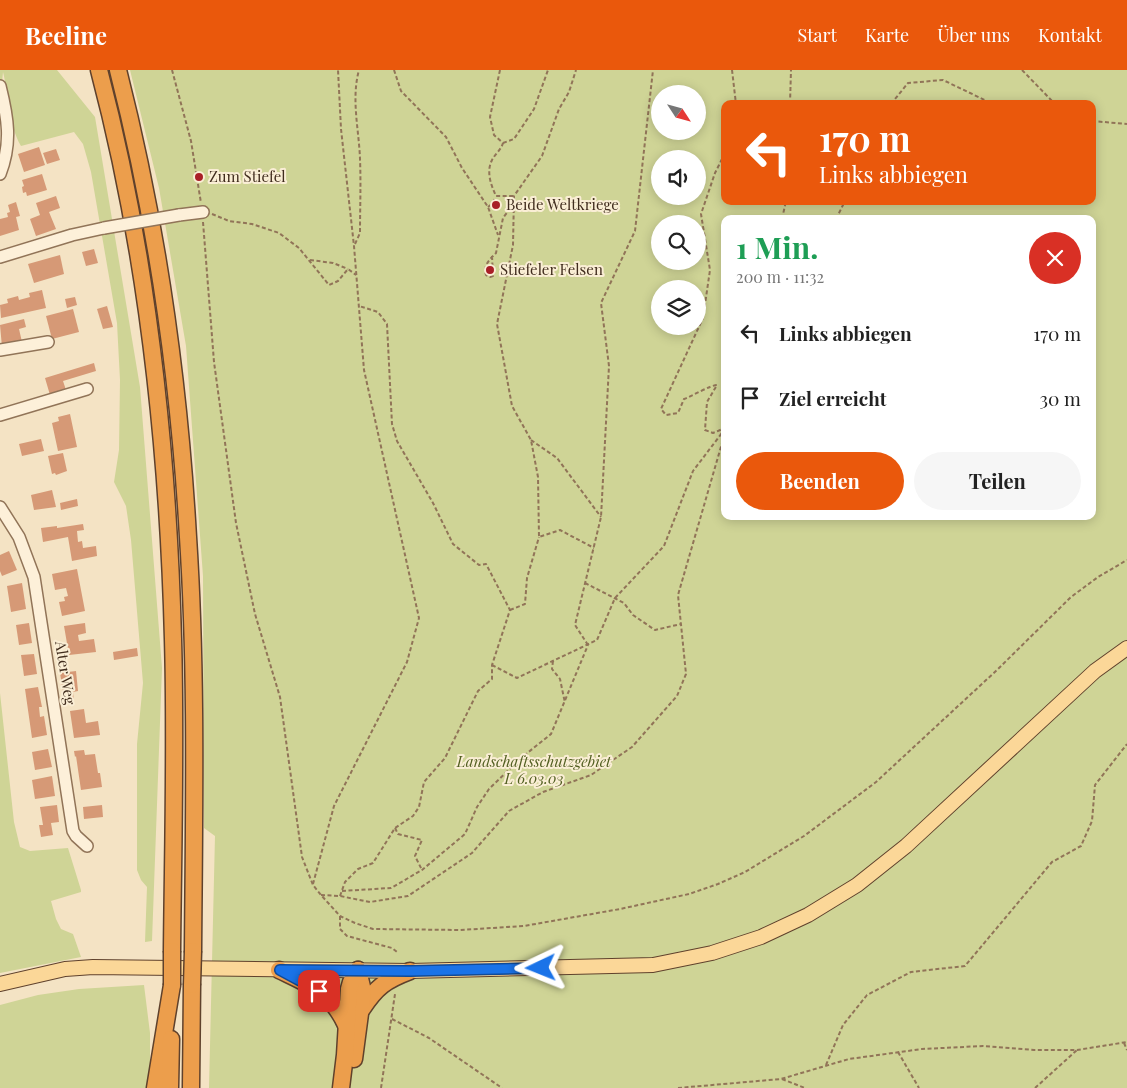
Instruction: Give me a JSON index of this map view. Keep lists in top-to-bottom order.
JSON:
{
  "streets": {
    "street": ["Alter Weg"]
  },
  "parks": ["Landschaftsschutzgebiet L 6.03.03"],
  "places": ["Zum Stiefel", "Beide Weltkriege", "Stiefeler Felsen"],
  "north": "bottom right",
  "page": {
    "header": "Beeline",
    "nav": [
      "Start",
      "Karte",
      "Über uns",
      "Kontakt"
    ],
    "turn": ["170 m", "Links abbiegen"],
    "heading": ["1 Min.", "200 m · 11:32"],
    "list": [
      {
        "name": "Links abbiegen",
        "value": "170 m"
      },
      {
        "name": "Ziel erreicht",
        "value": "30 m"
      }
    ],
    "buttons": ["Beenden", "Teilen"]
  }
}
